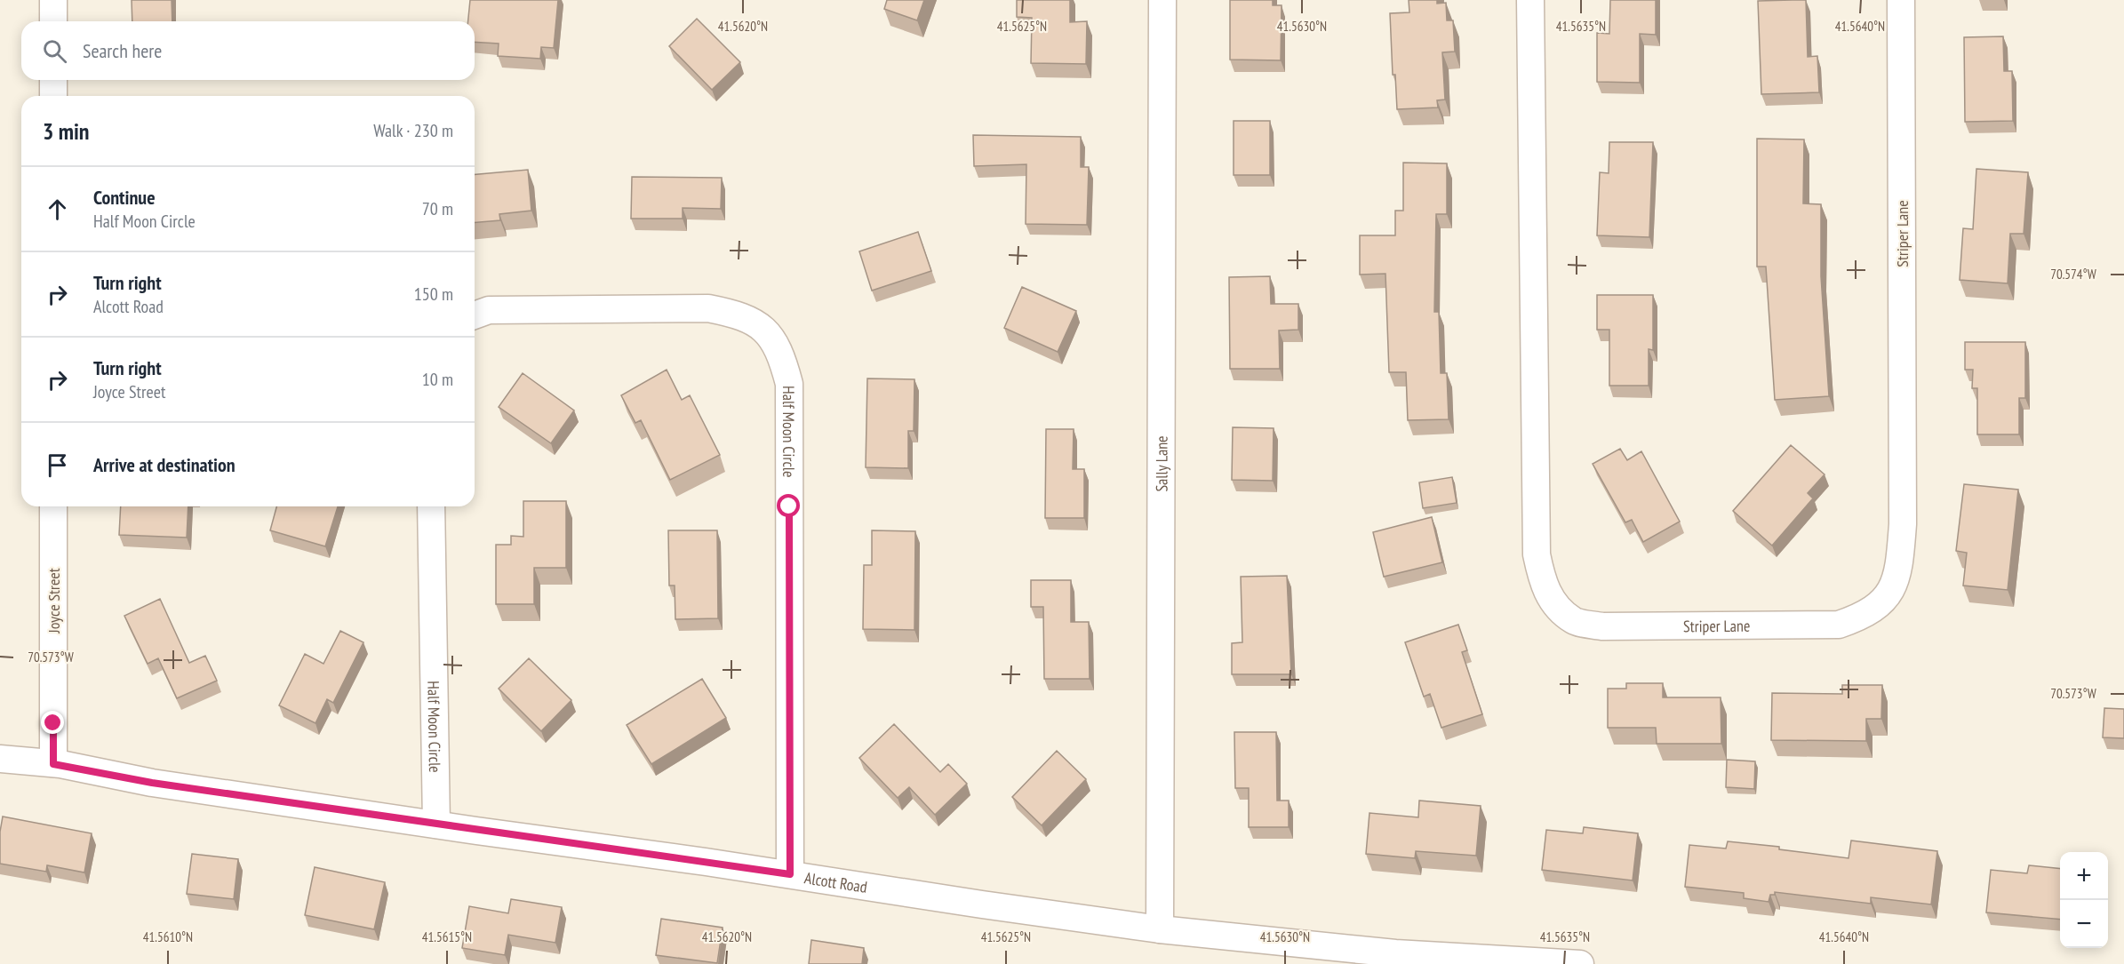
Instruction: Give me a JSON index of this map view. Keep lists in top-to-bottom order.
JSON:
{
  "streets": {
    "street": [
      "Striper Lane",
      "Half Moon Circle",
      "Sally Lane",
      "Joyce Street",
      "Alcott Road"
    ]
  },
  "crossings": [
    ["Half Moon Circle", "Alcott Road"],
    ["Sally Lane", "Alcott Road"],
    ["Joyce Street", "Alcott Road"]
  ],
  "page": {
    "search": "Search here",
    "heading": ["3 min", "Walk · 230 m"],
    "list": [
      ["Continue", "Half Moon Circle", "70 m"],
      ["Turn right", "Alcott Road", "150 m"],
      ["Turn right", "Joyce Street", "10 m"],
      "Arrive at destination"
    ],
    "map_buttons": ["+", "−"]
  },
  "coordinates": [
    "41.5620°N",
    "41.5625°N",
    "41.5630°N",
    "41.5635°N",
    "41.5640°N",
    "70.574°W",
    "70.573°W",
    "41.5610°N",
    "41.5615°N"
  ]
}
